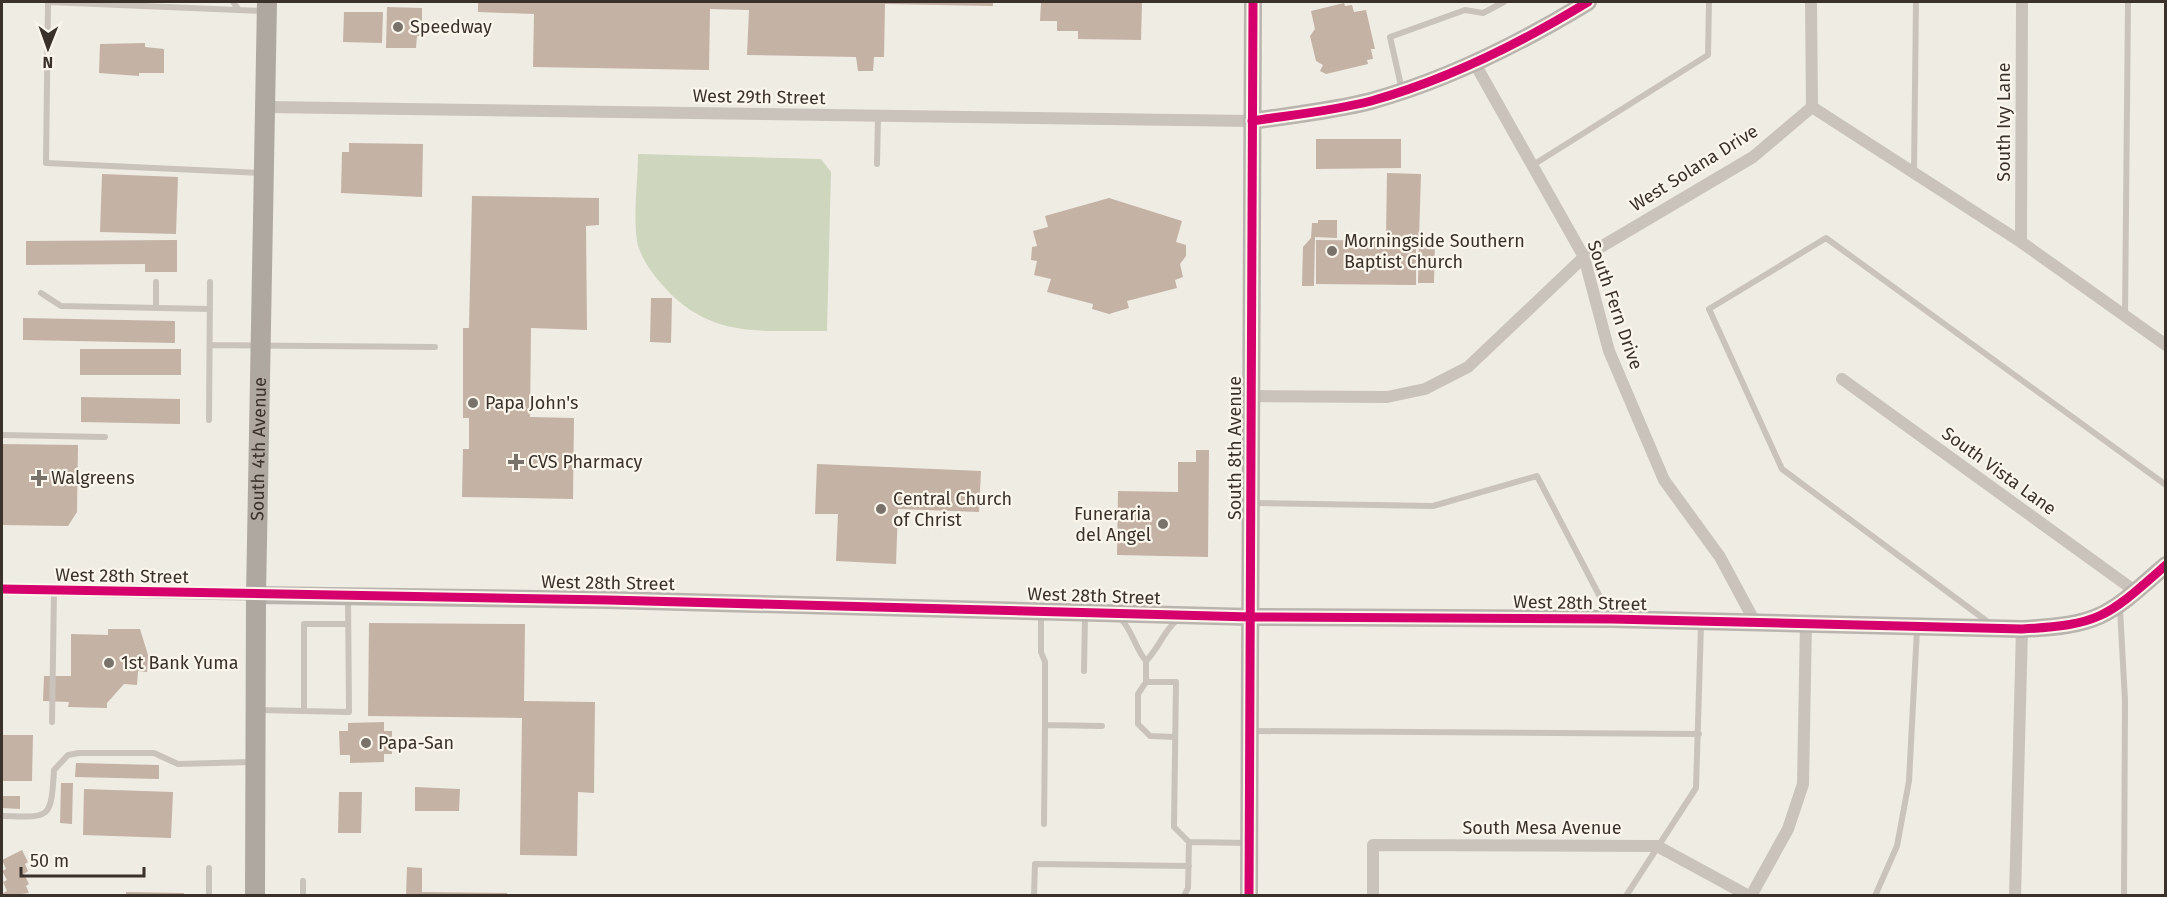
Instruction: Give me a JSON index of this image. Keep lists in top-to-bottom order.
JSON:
{
  "streets": {
    "main road": ["South 4th Avenue"],
    "street": [
      "West 29th Street",
      "South Ivy Lane",
      "West Solana Drive",
      "South Fern Drive",
      "South 8th Avenue",
      "South Vista Lane",
      "West 28th Street",
      "South Mesa Avenue"
    ]
  },
  "crossings": [
    ["West 29th Street", "South 4th Avenue"],
    ["West 29th Street", "South 8th Avenue"],
    ["West Solana Drive", "South Fern Drive"],
    ["West Solana Drive", "South 8th Avenue"],
    ["South Fern Drive", "West 28th Street"],
    ["South 4th Avenue", "West 28th Street"],
    ["South 8th Avenue", "West 28th Street"],
    ["South Vista Lane", "West 28th Street"]
  ],
  "places": {
    "other": [
      "Speedway",
      "Morningside Southern Baptist Church",
      "Papa John's",
      "Central Church of Christ",
      "Funeraria del Angel",
      "1st Bank Yuma",
      "Papa-San"
    ],
    "health": ["CVS Pharmacy", "Walgreens"]
  },
  "scale_bar": "50 m",
  "north": "bottom"
}
